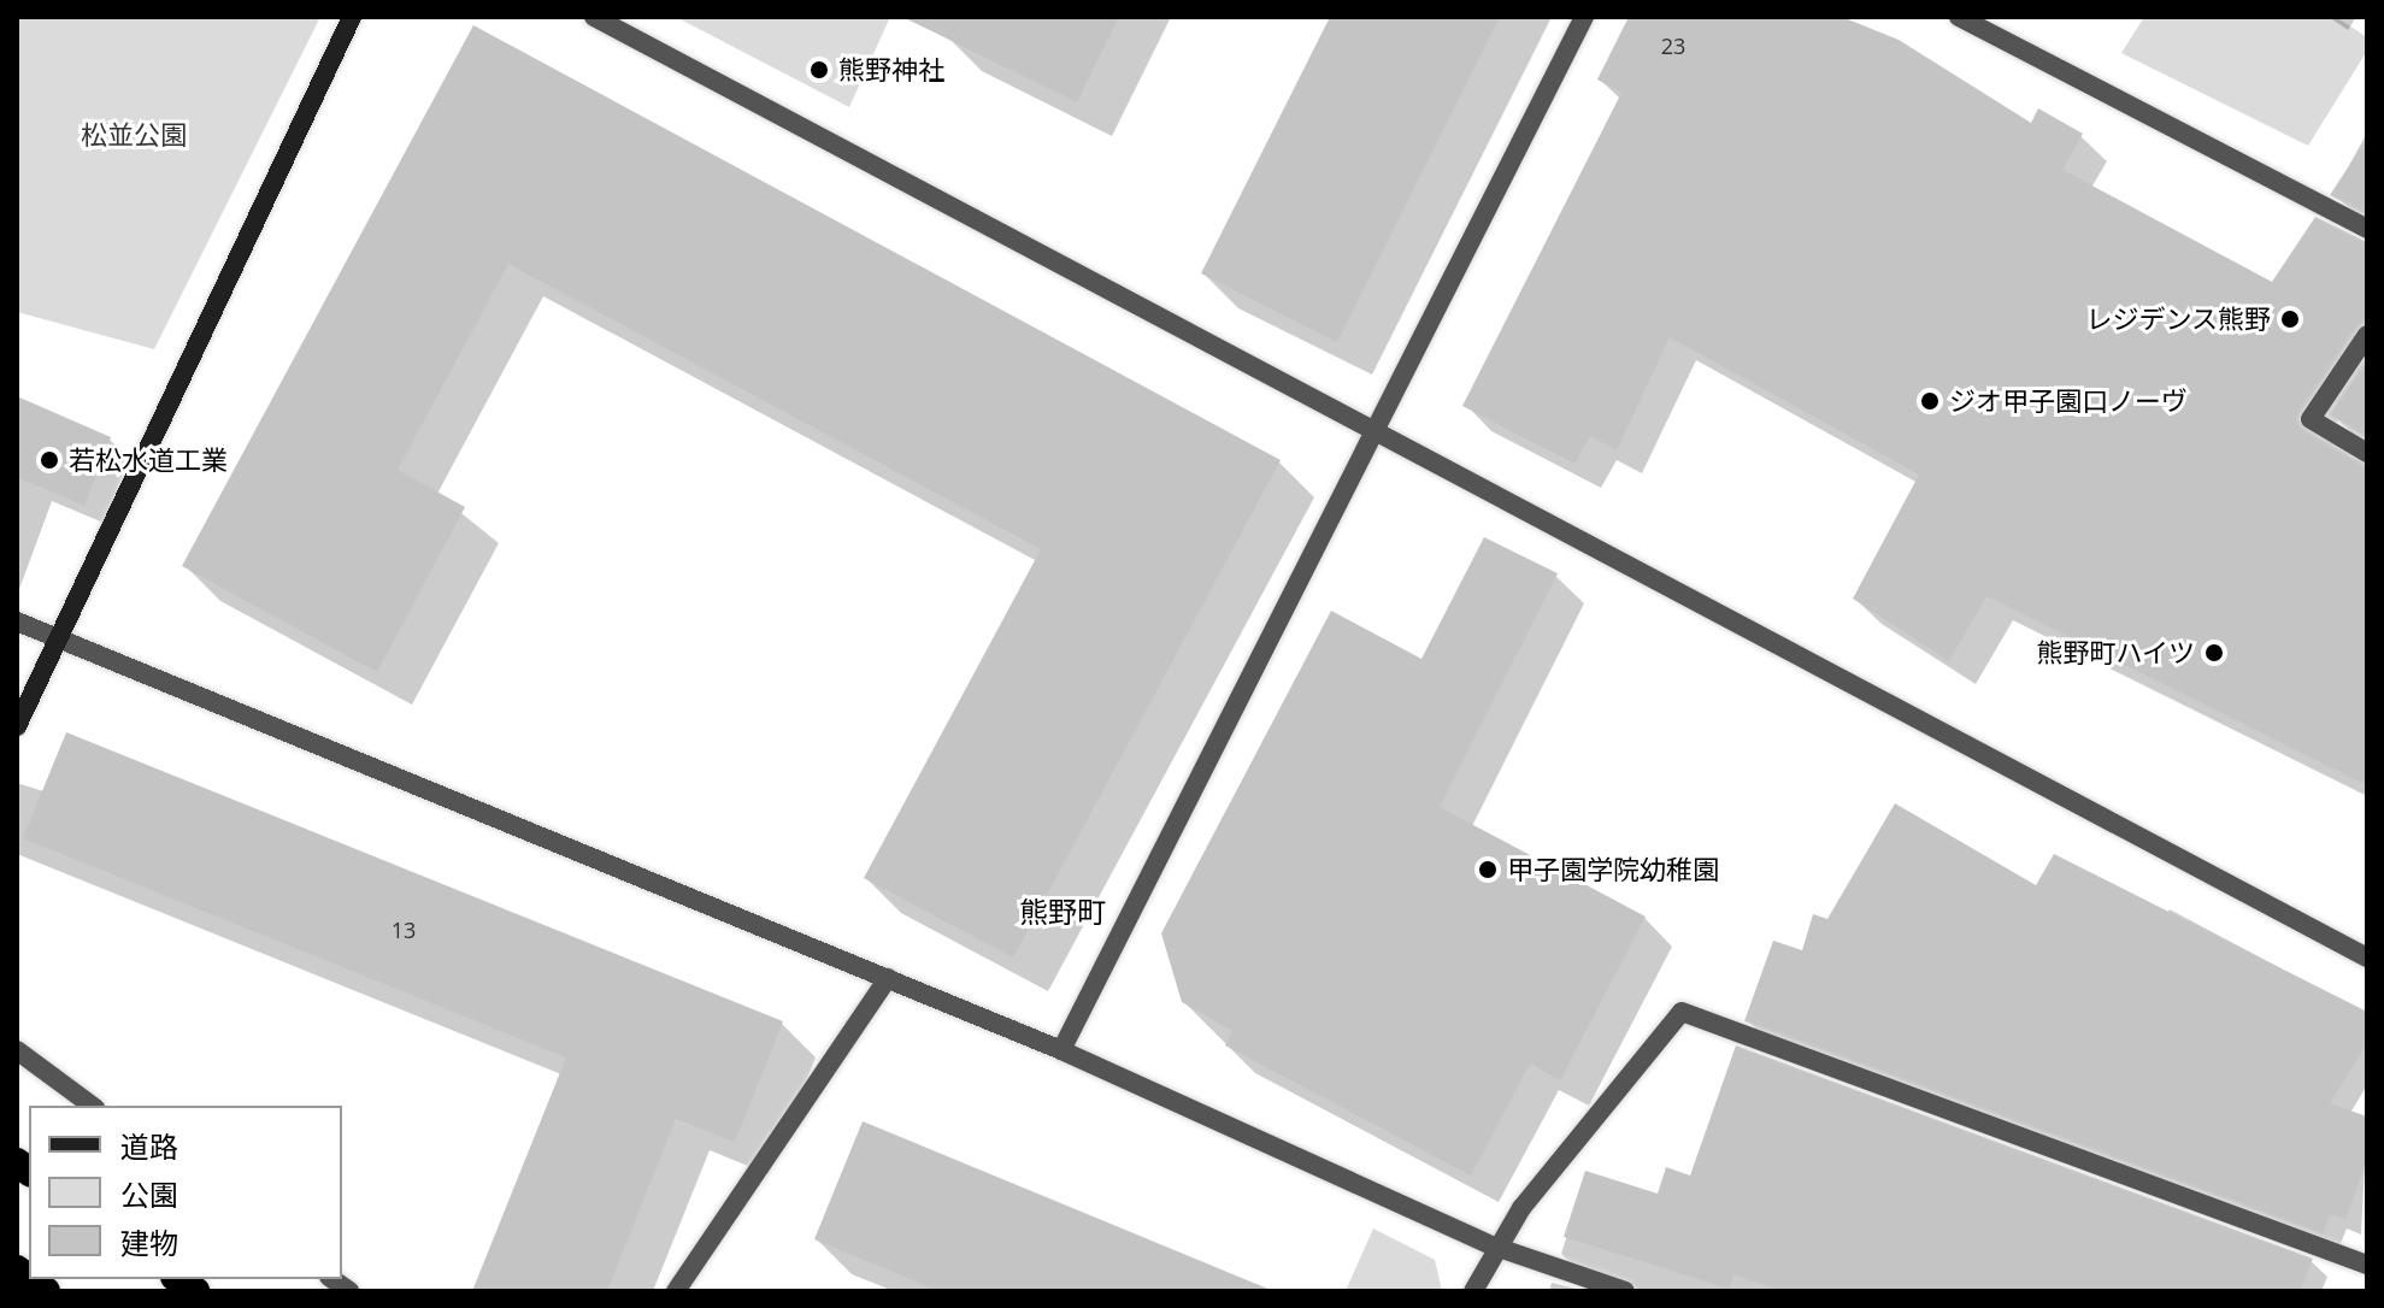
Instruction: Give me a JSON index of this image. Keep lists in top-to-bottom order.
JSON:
{
  "districts": ["熊野町"],
  "parks": ["松並公園"],
  "places": [
    "熊野神社",
    "レジデンス熊野",
    "ジオ甲子園口ノーヴ",
    "若松水道工業",
    "熊野町ハイツ",
    "甲子園学院幼稚園"
  ],
  "house_numbers": ["23", "13"],
  "legend": ["道路", "公園", "建物"]
}
